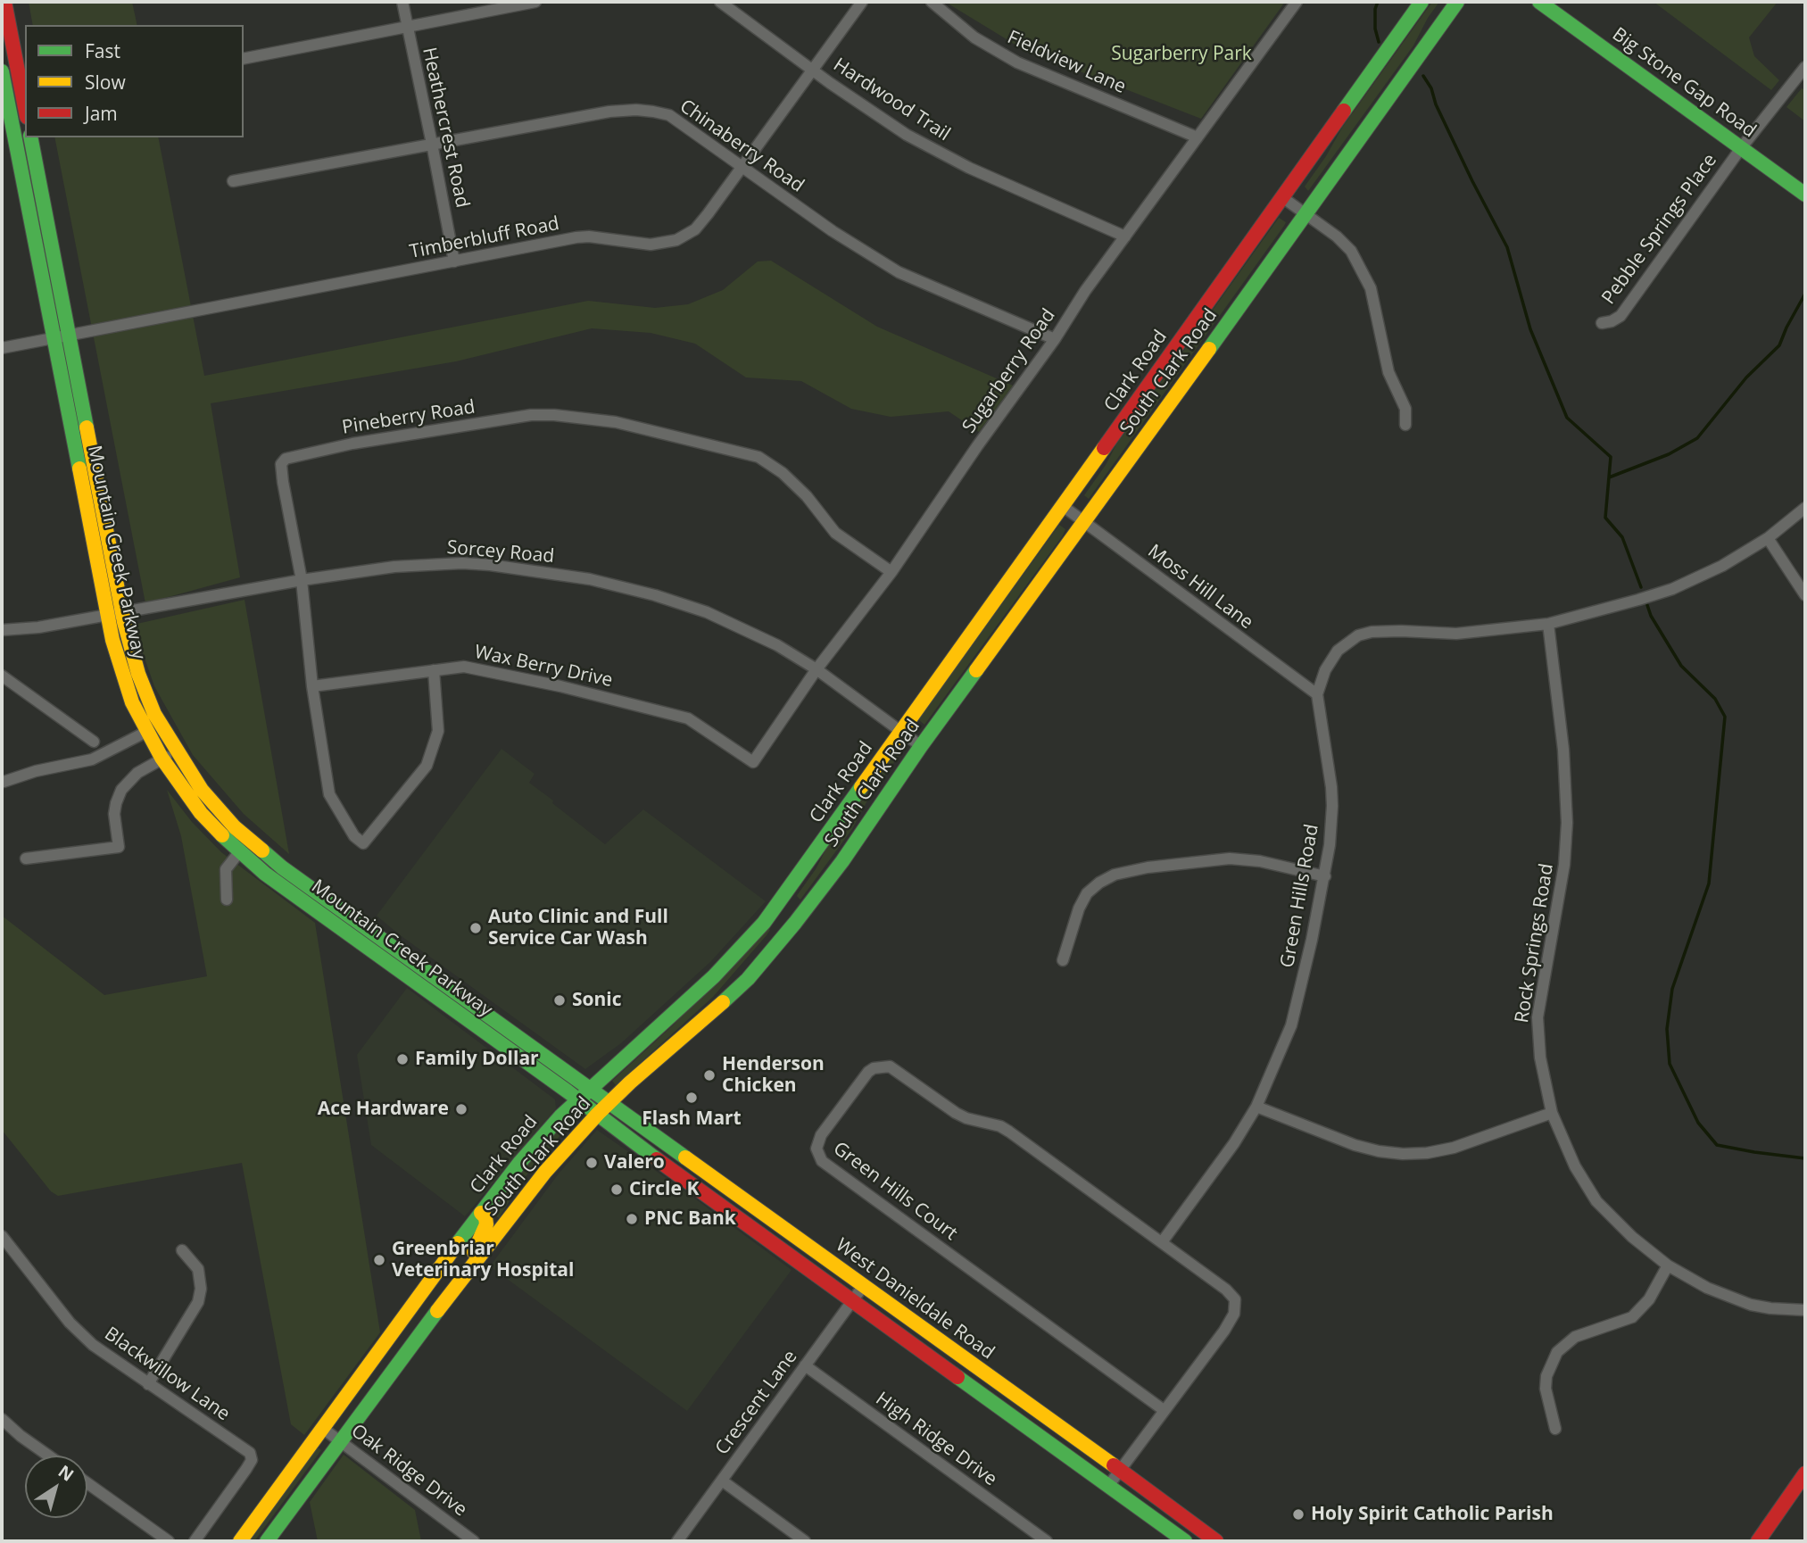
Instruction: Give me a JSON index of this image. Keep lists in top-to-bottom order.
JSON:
{
  "streets": {
    "main road": [
      "Big Stone Gap Road",
      "Clark Road",
      "South Clark Road",
      "Mountain Creek Parkway",
      "West Danieldale Road"
    ],
    "street": [
      "Fieldview Lane",
      "Hardwood Trail",
      "Heathercrest Road",
      "Chinaberry Road",
      "Pebble Springs Place",
      "Timberbluff Road",
      "Sugarberry Road",
      "Pineberry Road",
      "Sorcey Road",
      "Moss Hill Lane",
      "Wax Berry Drive",
      "Green Hills Road",
      "Rock Springs Road",
      "Green Hills Court",
      "Blackwillow Lane",
      "Crescent Lane",
      "High Ridge Drive",
      "Oak Ridge Drive"
    ]
  },
  "crossings": [
    ["Fieldview Lane", "Sugarberry Road"],
    ["Big Stone Gap Road", "Pebble Springs Place"],
    ["Hardwood Trail", "Timberbluff Road"],
    ["Hardwood Trail", "Sugarberry Road"],
    ["Heathercrest Road", "Chinaberry Road"],
    ["Heathercrest Road", "Timberbluff Road"],
    ["Chinaberry Road", "Timberbluff Road"],
    ["Chinaberry Road", "Sugarberry Road"],
    ["Timberbluff Road", "Mountain Creek Parkway"],
    ["Sugarberry Road", "Pineberry Road"],
    ["Sugarberry Road", "Sorcey Road"],
    ["Sugarberry Road", "Wax Berry Drive"],
    ["Clark Road", "Mountain Creek Parkway"],
    ["Clark Road", "Sorcey Road"],
    ["Clark Road", "Moss Hill Lane"],
    ["Clark Road", "West Danieldale Road"],
    ["Clark Road", "Oak Ridge Drive"],
    ["South Clark Road", "Sorcey Road"],
    ["South Clark Road", "Moss Hill Lane"],
    ["South Clark Road", "West Danieldale Road"],
    ["South Clark Road", "Oak Ridge Drive"],
    ["Pineberry Road", "Sorcey Road"],
    ["Pineberry Road", "Wax Berry Drive"],
    ["Mountain Creek Parkway", "Sorcey Road"],
    ["Mountain Creek Parkway", "West Danieldale Road"],
    ["Moss Hill Lane", "Green Hills Road"],
    ["Green Hills Road", "Rock Springs Road"],
    ["Green Hills Road", "Green Hills Court"],
    ["Green Hills Court", "West Danieldale Road"],
    ["West Danieldale Road", "Crescent Lane"],
    ["Crescent Lane", "High Ridge Drive"]
  ],
  "parks": ["Sugarberry Park"],
  "places": [
    "Auto Clinic and Full Service Car Wash",
    "Sonic",
    "Family Dollar",
    "Henderson Chicken",
    "Flash Mart",
    "Ace Hardware",
    "Valero",
    "Circle K",
    "PNC Bank",
    "Greenbriar Veterinary Hospital",
    "Holy Spirit Catholic Parish"
  ],
  "legend": ["Fast", "Slow", "Jam"],
  "north": "top right"
}
